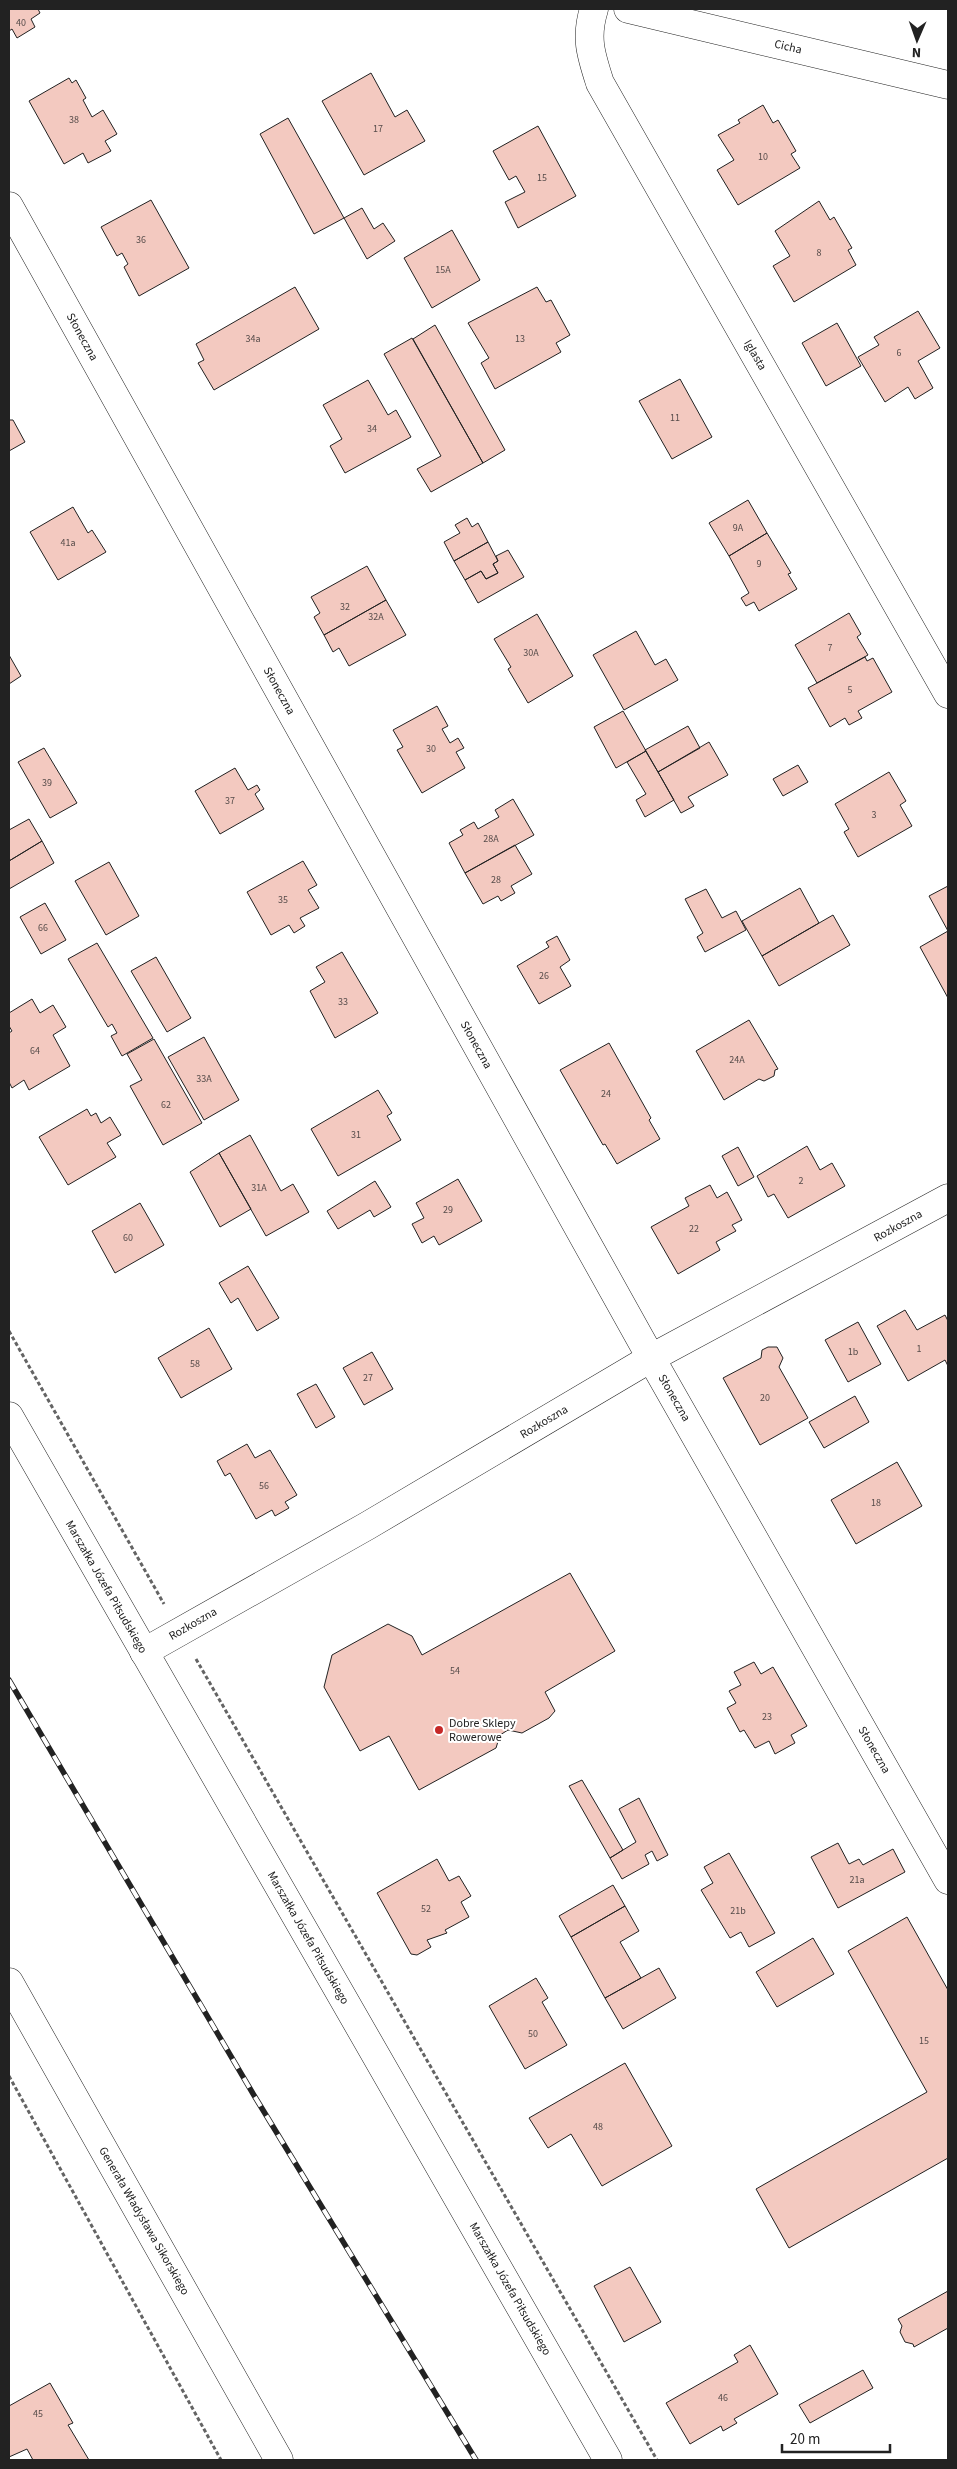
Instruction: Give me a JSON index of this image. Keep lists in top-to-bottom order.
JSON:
{
  "streets": {
    "street": [
      "Cicha",
      "Słoneczna",
      "Iglasta",
      "Rozkoszna",
      "Marszałka Józefa Piłsudskiego",
      "Generała Władysława Sikorskiego"
    ]
  },
  "crossings": [
    ["Słoneczna", "Rozkoszna"],
    ["Rozkoszna", "Marszałka Józefa Piłsudskiego"]
  ],
  "places": ["Dobre Sklepy Rowerowe"],
  "house_numbers": [
    "40",
    "38",
    "17",
    "10",
    "15",
    "36",
    "8",
    "15A",
    "34a",
    "13",
    "6",
    "11",
    "34",
    "9A",
    "41a",
    "9",
    "32",
    "32A",
    "7",
    "30A",
    "5",
    "30",
    "39",
    "37",
    "3",
    "28A",
    "28",
    "35",
    "66",
    "26",
    "33",
    "64",
    "24A",
    "33A",
    "24",
    "62",
    "31",
    "2",
    "31A",
    "29",
    "22",
    "60",
    "1",
    "1b",
    "58",
    "27",
    "20",
    "56",
    "18",
    "54",
    "23",
    "21a",
    "52",
    "21b",
    "50",
    "15",
    "48",
    "46",
    "45"
  ],
  "scale_bar": "20 m",
  "north": "bottom"
}
